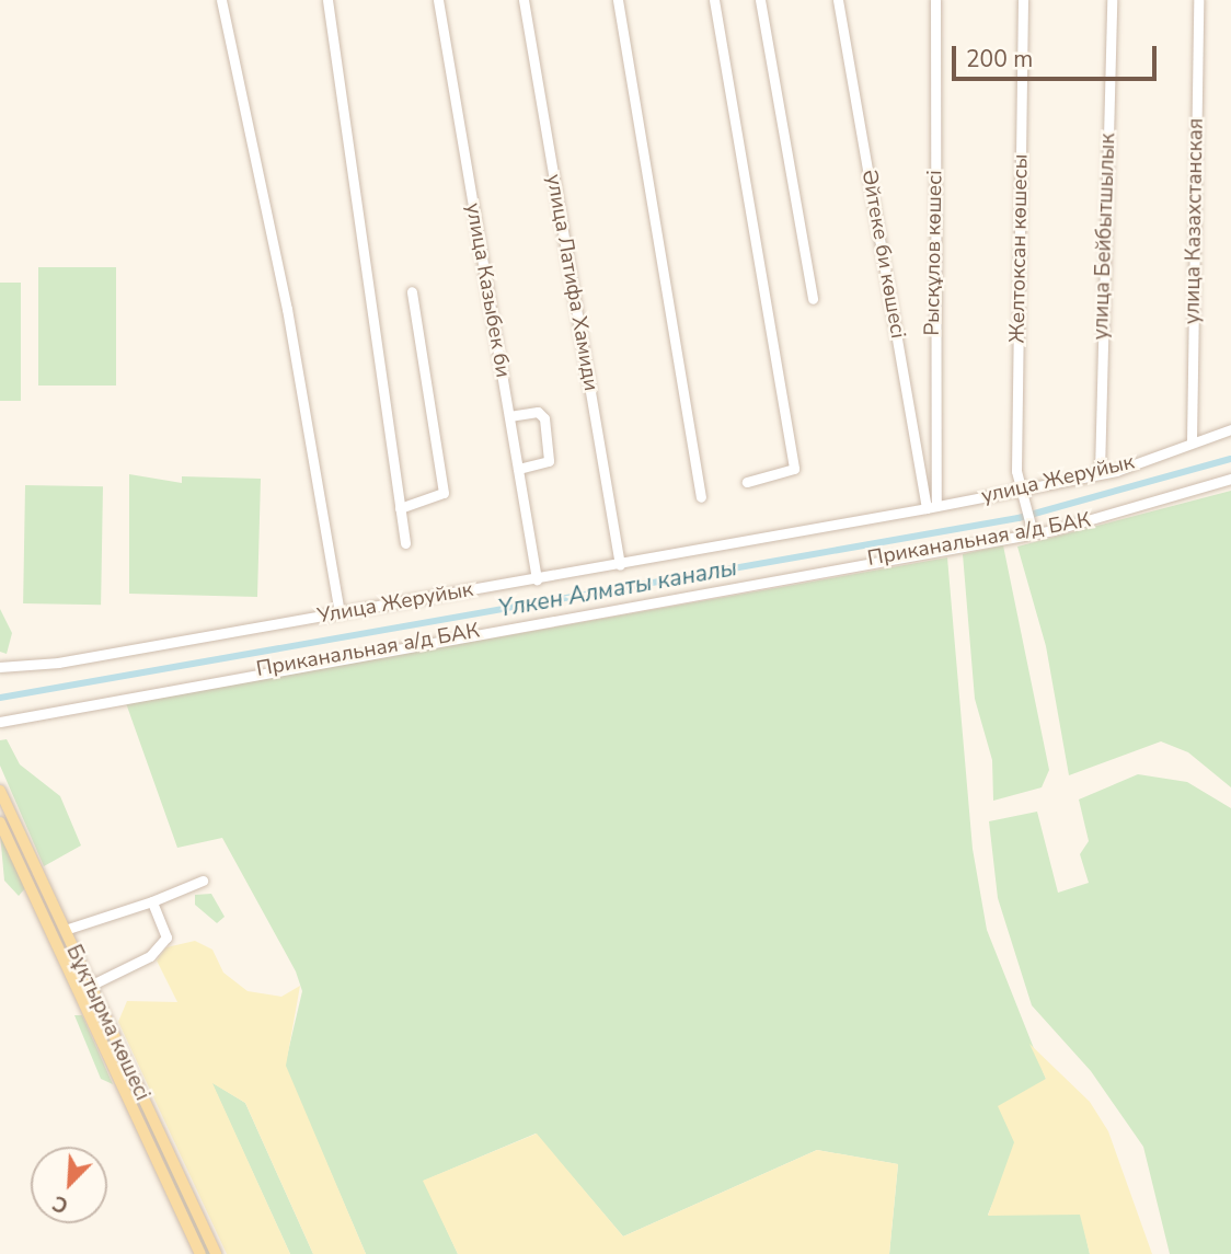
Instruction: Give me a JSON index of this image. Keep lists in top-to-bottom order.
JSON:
{
  "streets": {
    "main road": ["Бұқтырма көшесі"],
    "street": [
      "улица Казахстанская",
      "улица Бейбытшылык",
      "Желтоксан көшесы",
      "Рысқұлов көшесі",
      "Әйтеке би көшесі",
      "улица Латифа Хамиди",
      "улица Казыбек би",
      "улица Жеруйык",
      "Приканальная а/д БАК",
      "Улица Жеруйык"
    ]
  },
  "crossings": [
    ["улица Казахстанская", "улица Жеруйык"],
    ["улица Бейбытшылык", "улица Жеруйык"],
    ["Желтоксан көшесы", "улица Жеруйык"],
    ["Желтоксан көшесы", "Приканальная а/д БАК"],
    ["Рысқұлов көшесі", "Әйтеке би көшесі"],
    ["Рысқұлов көшесі", "улица Жеруйык"],
    ["Рысқұлов көшесі", "Улица Жеруйык"],
    ["Әйтеке би көшесі", "улица Жеруйык"],
    ["Әйтеке би көшесі", "Улица Жеруйык"],
    ["улица Латифа Хамиди", "Улица Жеруйык"],
    ["улица Казыбек би", "Улица Жеруйык"],
    ["улица Жеруйык", "Улица Жеруйык"]
  ],
  "water": ["Үлкен Алматы каналы"],
  "scale_bar": "200 m",
  "north": "bottom left"
}
